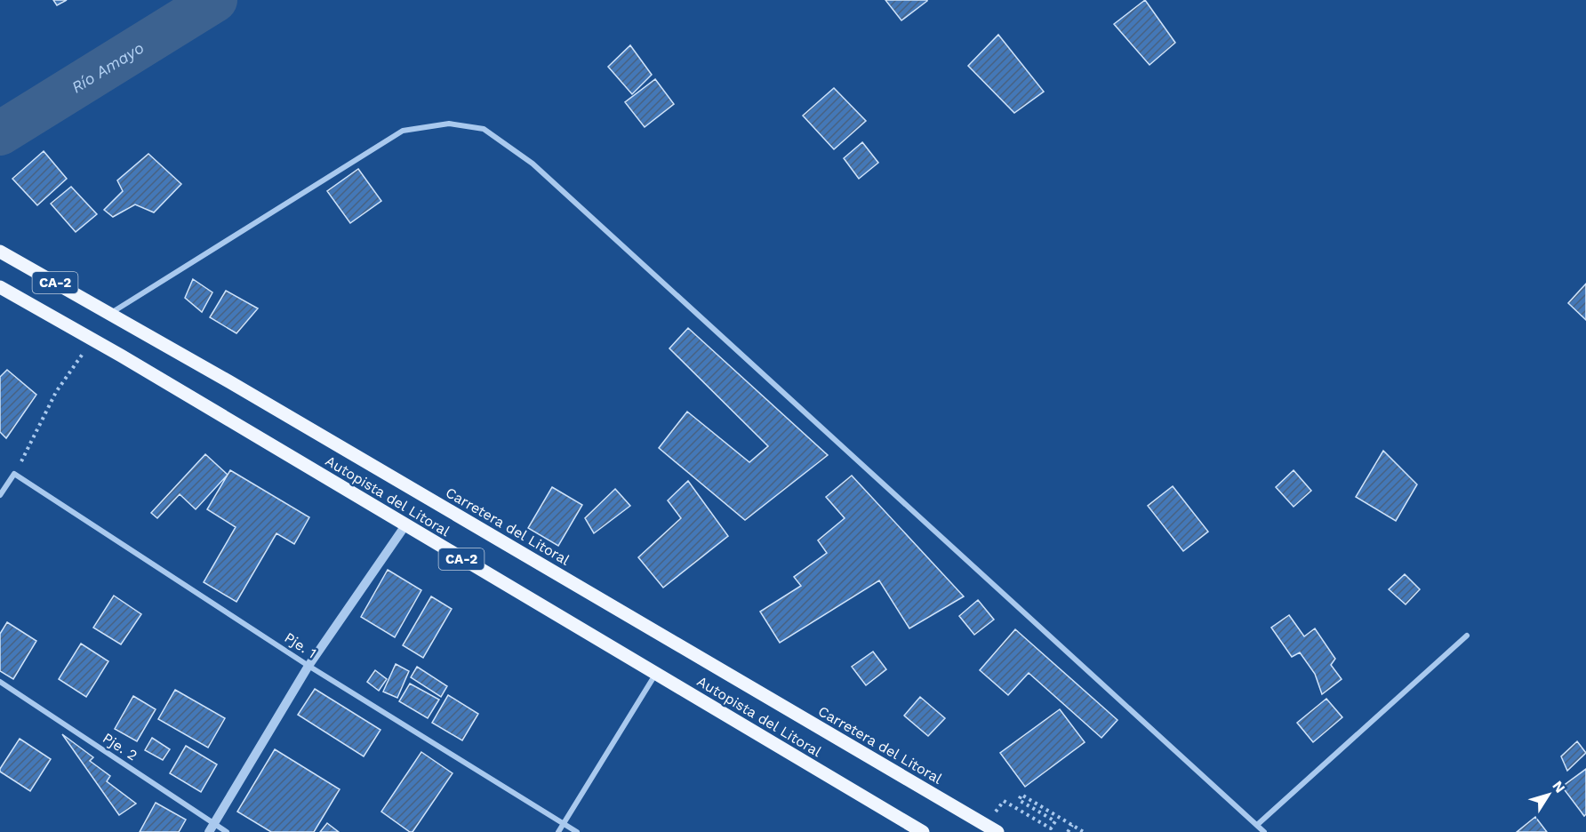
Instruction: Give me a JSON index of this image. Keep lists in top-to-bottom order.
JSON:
{
  "streets": {
    "main road": ["CA-2", "Autopista del Litoral", "Carretera del Litoral"],
    "street": ["Pje. 1", "Pje. 2"]
  },
  "water": ["Río Amayo"],
  "north": "top right"
}
